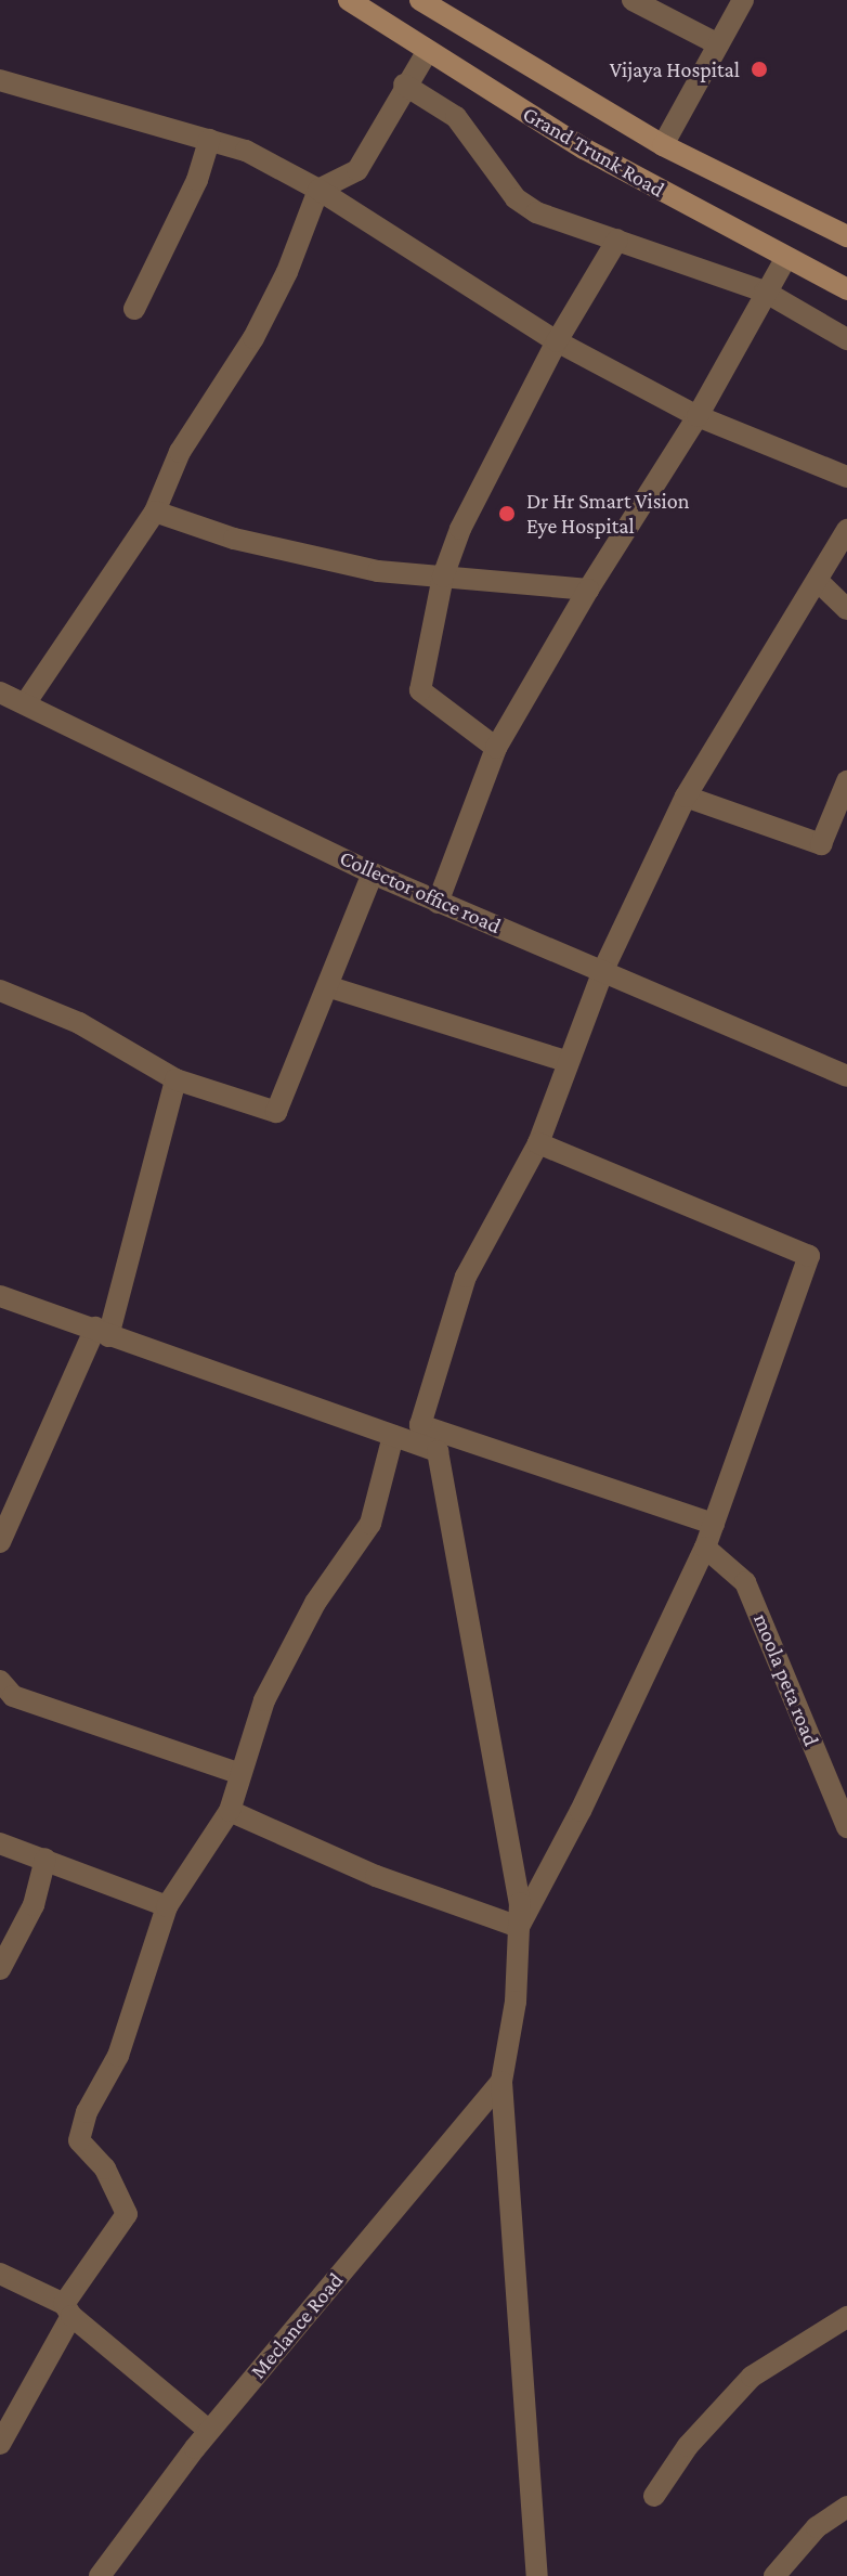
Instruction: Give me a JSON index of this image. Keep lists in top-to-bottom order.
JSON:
{
  "streets": {
    "main road": ["Grand Trunk Road"],
    "street": ["Collector office road", "moola peta road", "Meclance Road"]
  },
  "places": ["Vijaya Hospital", "Dr Hr Smart Vision Eye Hospital"]
}
